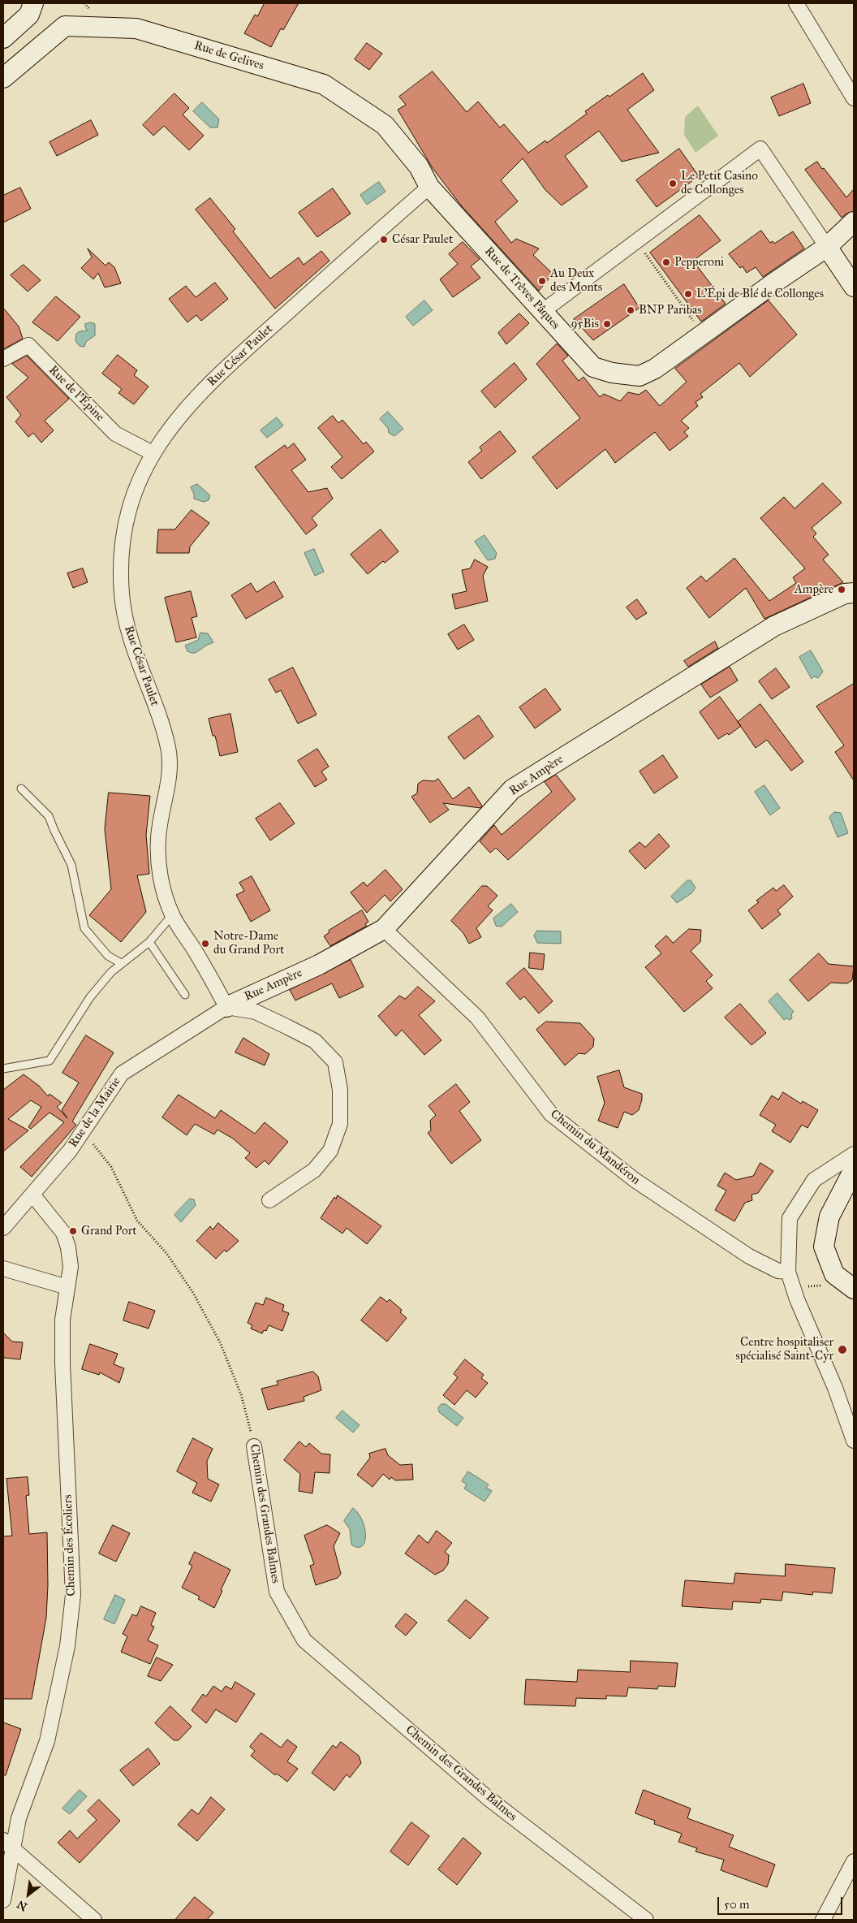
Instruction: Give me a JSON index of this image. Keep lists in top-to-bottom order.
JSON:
{
  "streets": {
    "street": [
      "Rue de Gelives",
      "Rue de Trêves Pâques",
      "Rue César Paulet",
      "Rue de l'Épine",
      "Rue Ampère",
      "Rue de la Mairie",
      "Chemin du Mandéron",
      "Chemin des Grandes Balmes",
      "Chemin des Écoliers"
    ]
  },
  "crossings": [
    ["Rue de Gelives", "Rue de Trêves Pâques"],
    ["Rue de Gelives", "Rue César Paulet"],
    ["Rue de Trêves Pâques", "Rue César Paulet"],
    ["Rue César Paulet", "Rue de l'Épine"],
    ["Rue César Paulet", "Rue Ampère"],
    ["Rue César Paulet", "Rue de la Mairie"],
    ["Rue Ampère", "Rue de la Mairie"],
    ["Rue Ampère", "Chemin du Mandéron"],
    ["Rue de la Mairie", "Chemin des Grandes Balmes"],
    ["Rue de la Mairie", "Chemin des Écoliers"]
  ],
  "places": [
    "Le Petit Casino de Collonges",
    "César Paulet",
    "Pepperoni",
    "Au Deux des Monts",
    "L'Épi de Blé de Collonges",
    "BNP Paribas",
    "95Bis",
    "Ampère",
    "Notre-Dame du Grand Port",
    "Grand Port",
    "Centre hospitaliser spécialisé Saint-Cyr"
  ],
  "scale_bar": "50 m",
  "north": "bottom left"
}
